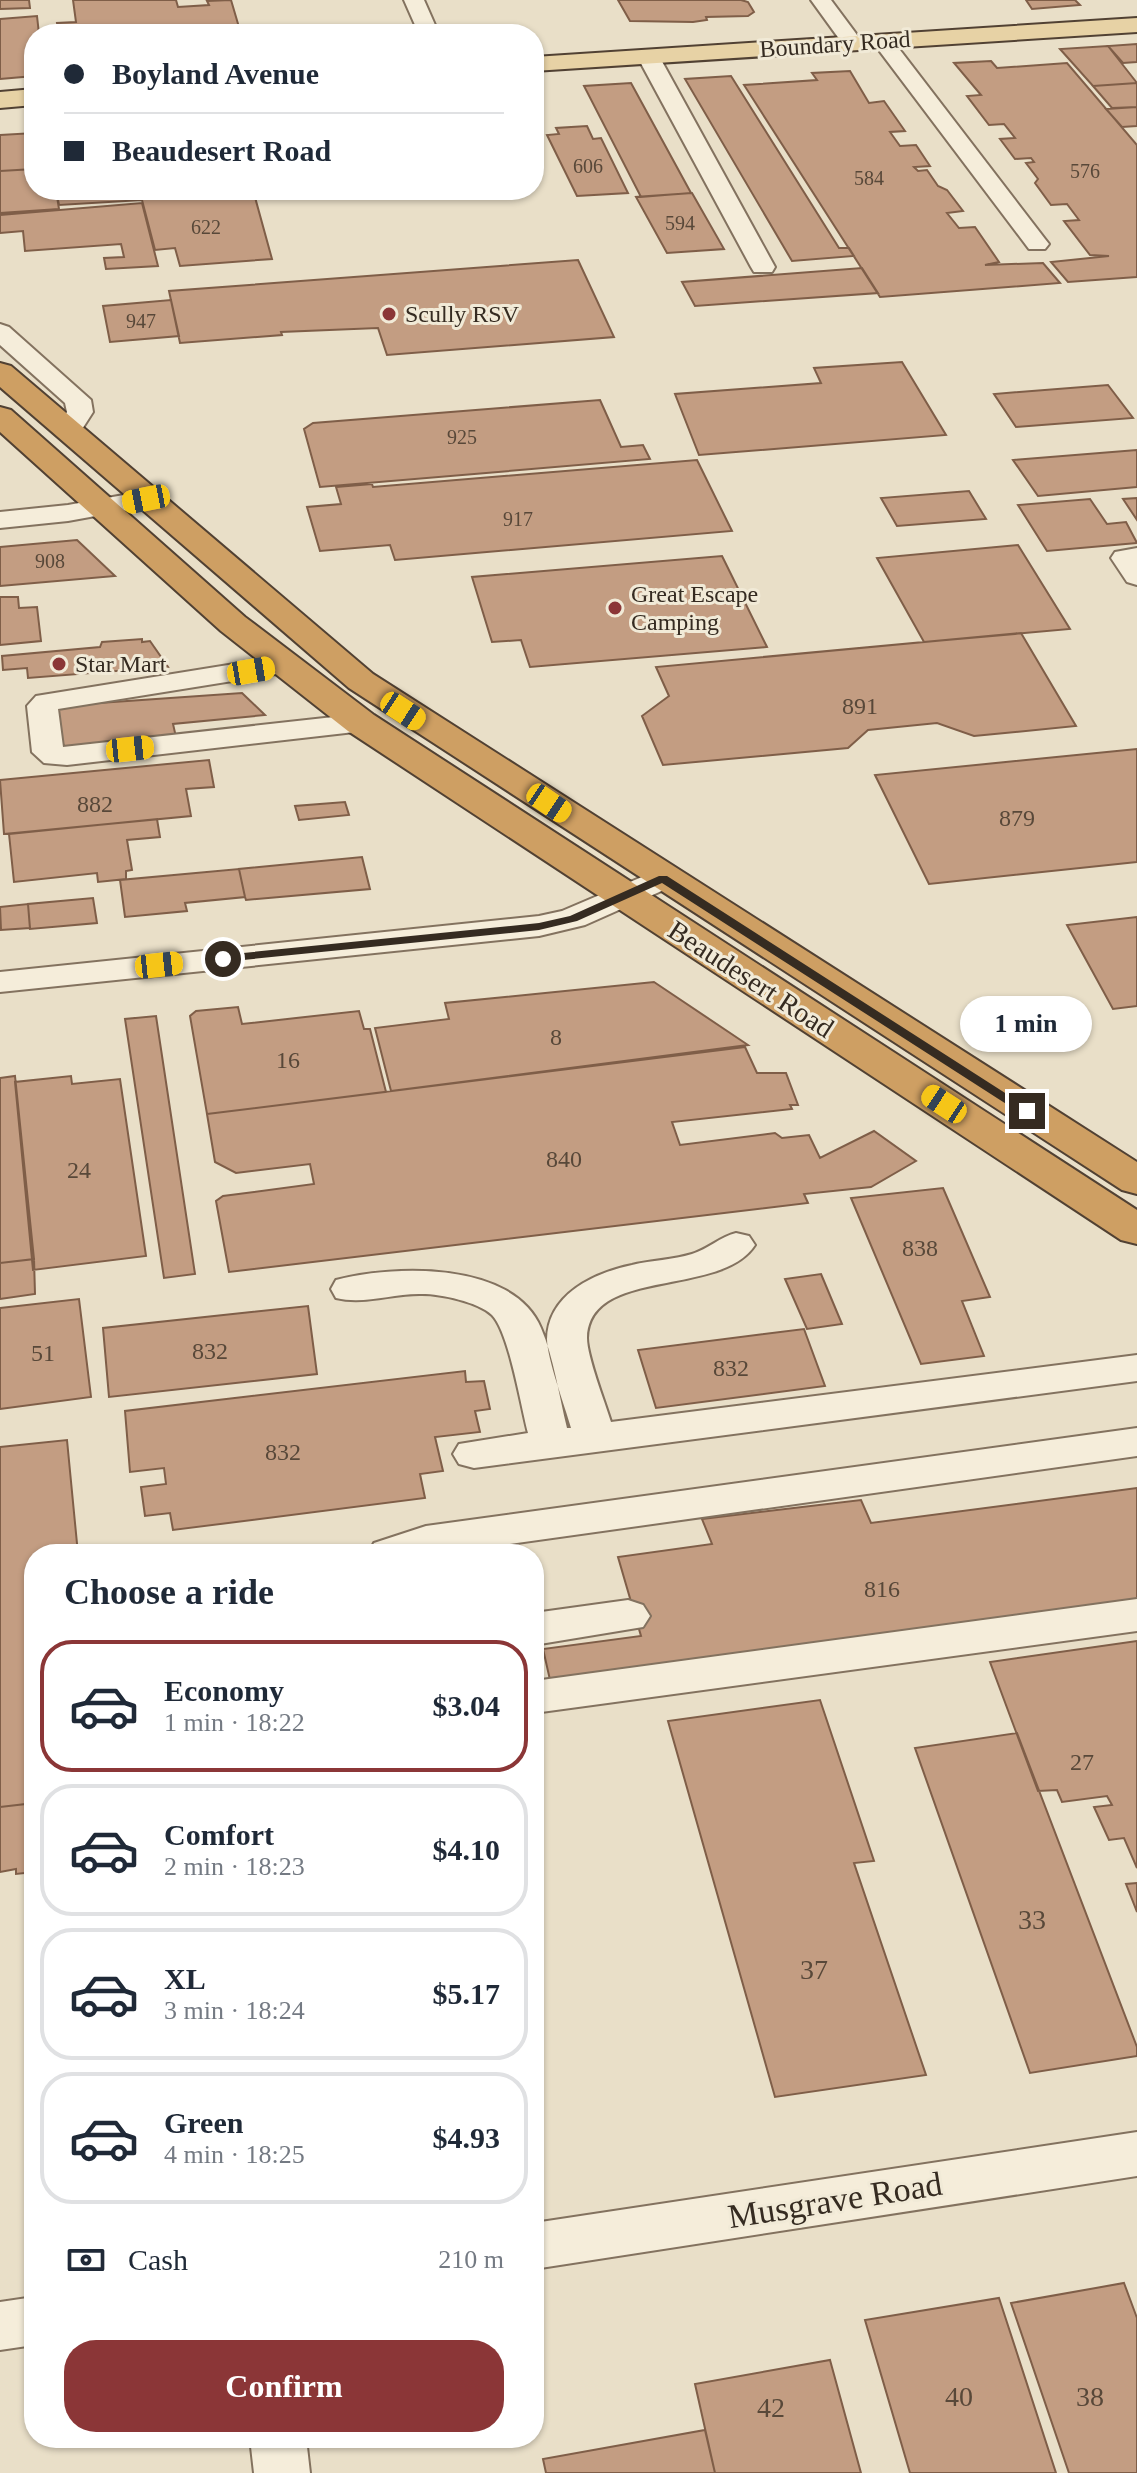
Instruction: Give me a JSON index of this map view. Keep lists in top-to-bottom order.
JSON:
{
  "streets": {
    "highway": ["Beaudesert Road"],
    "main road": ["Boundary Road"],
    "street": ["Musgrave Road"]
  },
  "places": ["Scully RSV", "Great Escape Camping", "Star Mart"],
  "house_numbers": [
    "606",
    "576",
    "584",
    "594",
    "622",
    "947",
    "925",
    "917",
    "908",
    "891",
    "882",
    "879",
    "8",
    "16",
    "840",
    "24",
    "838",
    "832",
    "51",
    "832",
    "832",
    "816",
    "27",
    "33",
    "37",
    "40",
    "38",
    "42"
  ],
  "page": {
    "banner": ["Boyland Avenue", "Beaudesert Road"],
    "bubble": "1 min",
    "heading": "Choose a ride",
    "list": [
      {
        "name": "Economy",
        "note": "1 min · 18:22",
        "value": "$3.04"
      },
      {
        "name": "Comfort",
        "note": "2 min · 18:23",
        "value": "$4.10"
      },
      {
        "name": "XL",
        "note": "3 min · 18:24",
        "value": "$5.17"
      },
      {
        "name": "Green",
        "note": "4 min · 18:25",
        "value": "$4.93"
      }
    ],
    "pay": ["Cash", "210 m"],
    "buttons": "Confirm"
  }
}
